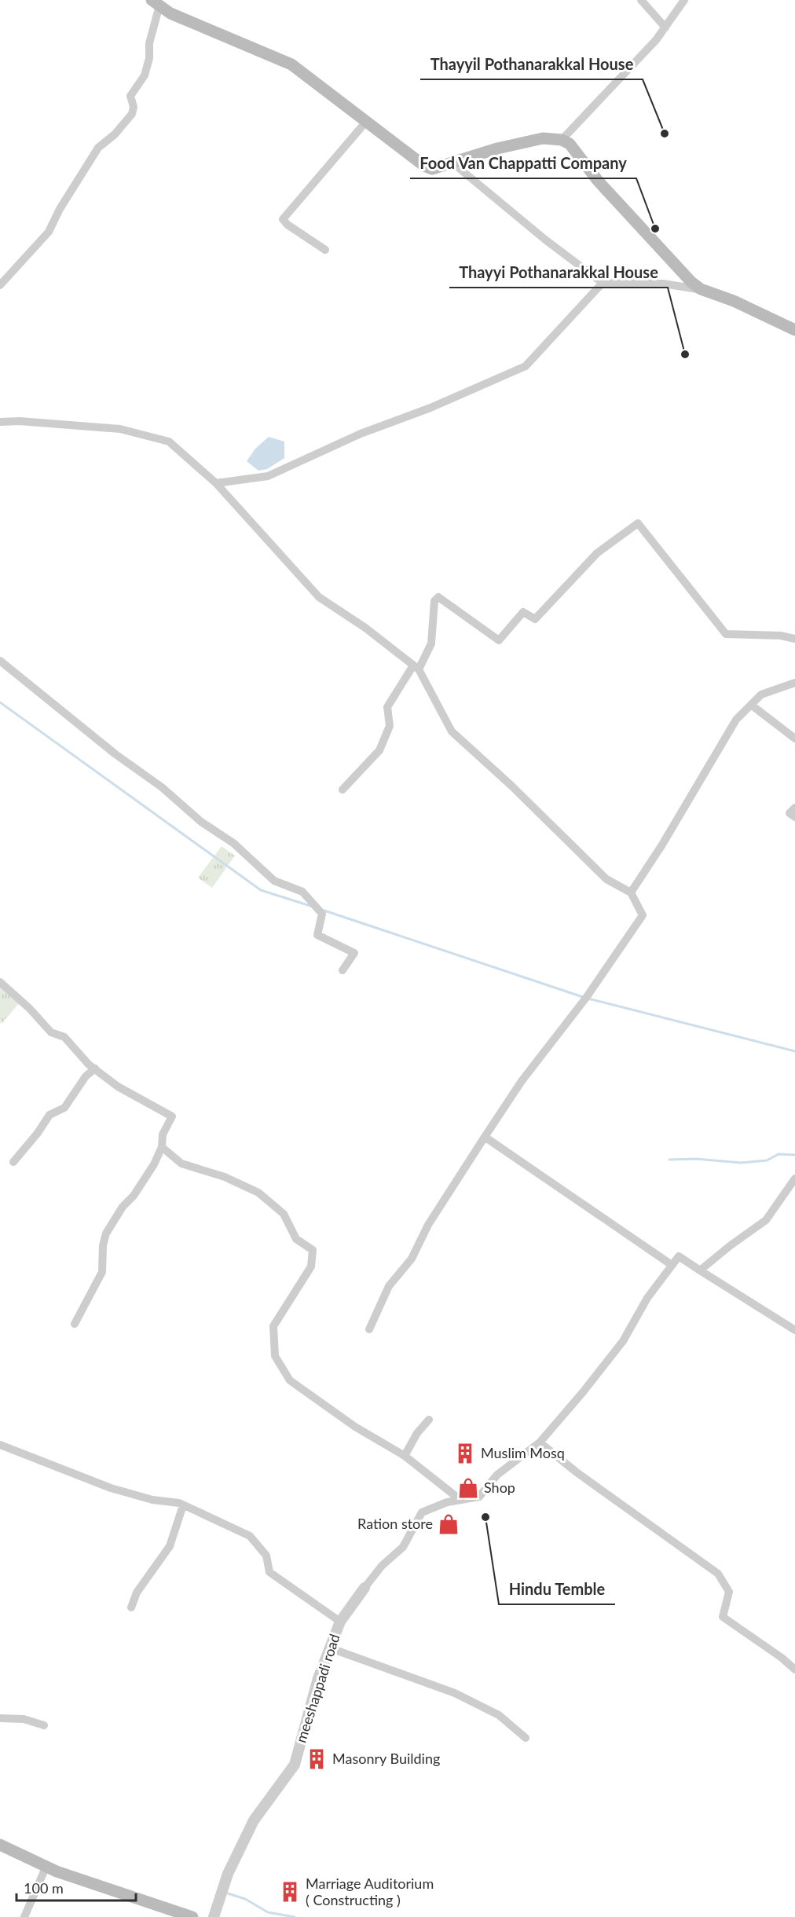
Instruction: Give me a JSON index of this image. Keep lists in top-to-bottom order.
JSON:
{
  "streets": {
    "street": ["meeshappadi road"]
  },
  "places": {
    "other": [
      "Thayyil Pothanarakkal House",
      "Food Van Chappatti Company",
      "Thayyi Pothanarakkal House",
      "Hindu Temble"
    ],
    "building": ["Muslim Mosq", "Masonry Building", "Marriage Auditorium ( Constructing )"],
    "shop": ["Shop", "Ration store"]
  },
  "scale_bar": "100 m"
}
